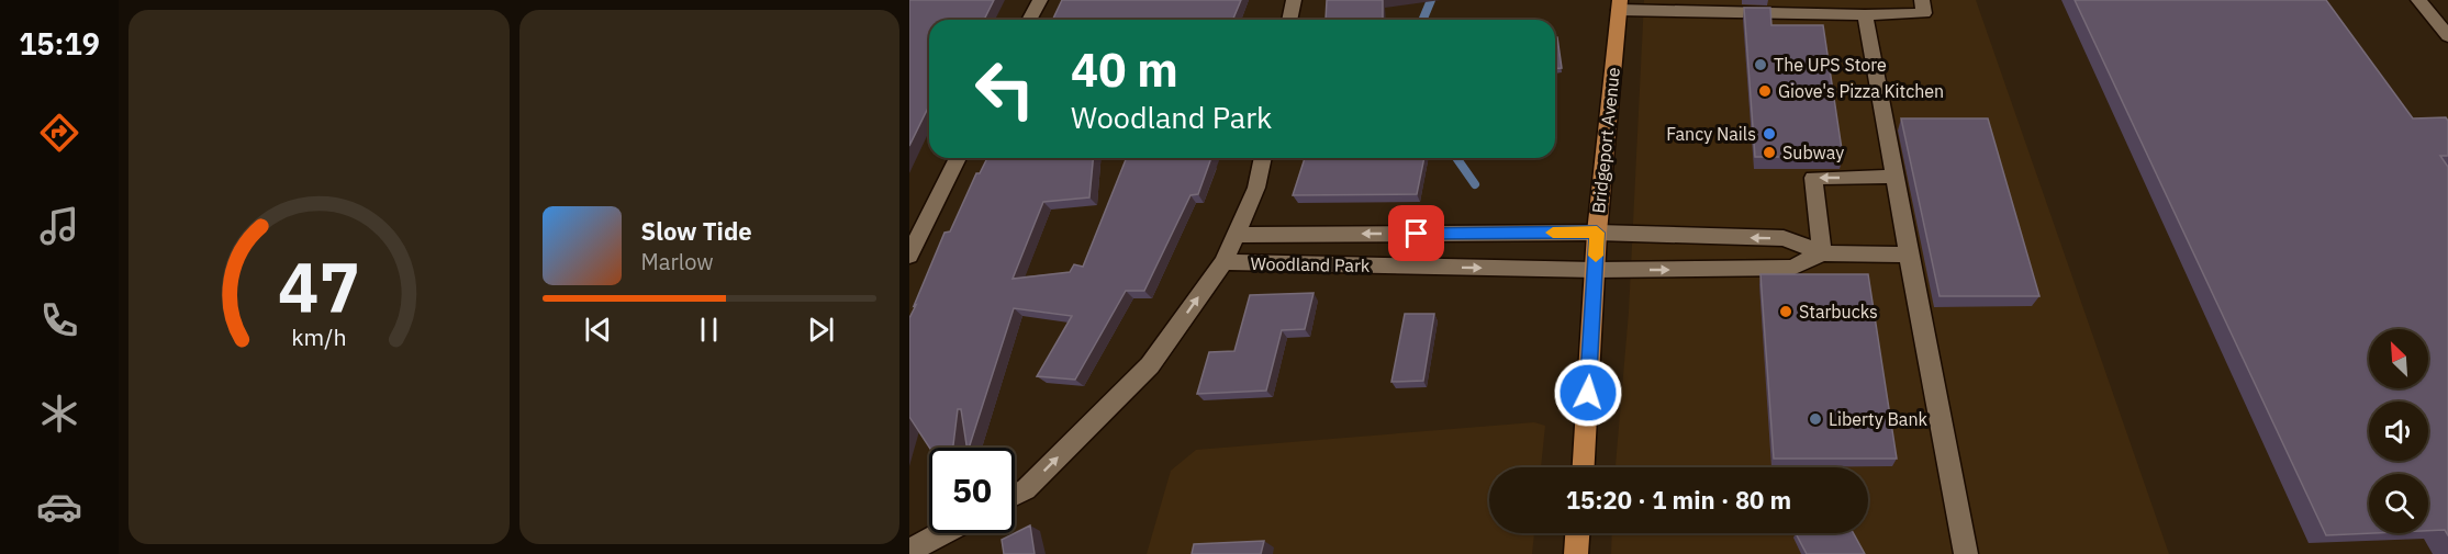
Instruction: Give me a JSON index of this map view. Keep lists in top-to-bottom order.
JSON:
{
  "streets": {
    "main road": ["Bridgeport Avenue"],
    "street": ["Woodland Park"]
  },
  "crossings": [
    ["Bridgeport Avenue", "Woodland Park"]
  ],
  "places": [
    "The UPS Store",
    "Giove's Pizza Kitchen",
    "Fancy Nails",
    "Subway",
    "Starbucks",
    "Liberty Bank"
  ],
  "north": "top left",
  "page": {
    "tabs": "15:19",
    "turn": ["40 m", "Woodland Park"],
    "song": ["Slow Tide", "Marlow"],
    "limit": "50",
    "trip": "15:20 · 1 min · 80 m",
    "gauge": ["47", "km/h"]
  }
}
